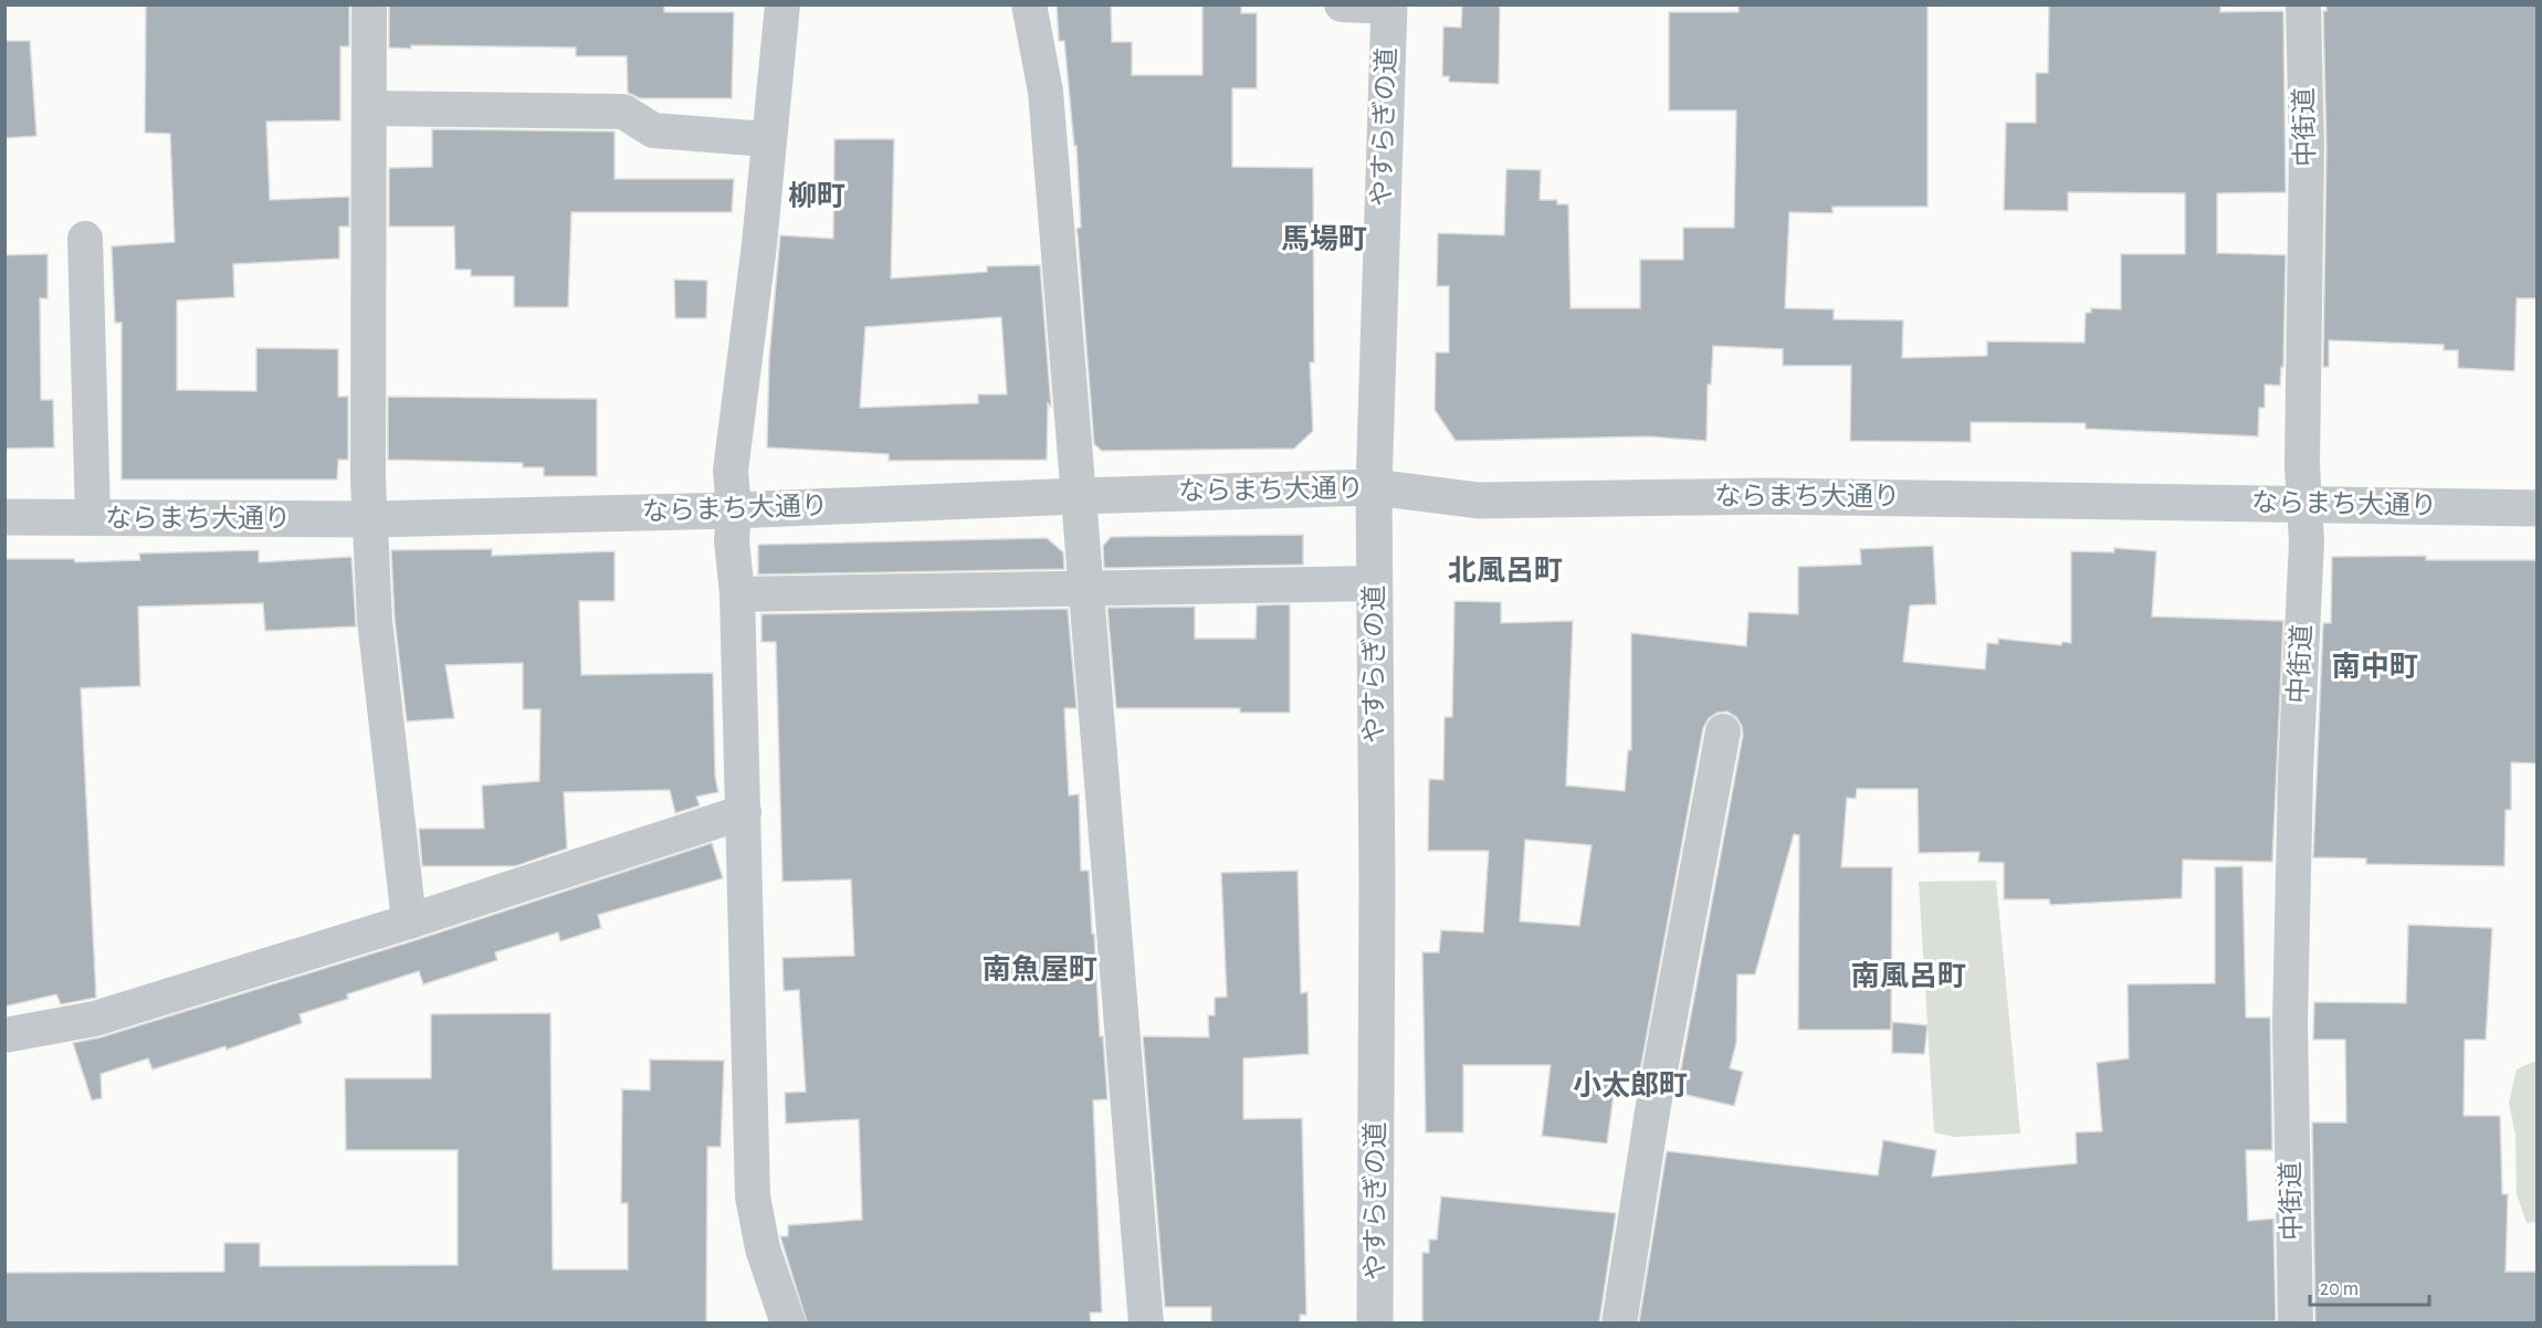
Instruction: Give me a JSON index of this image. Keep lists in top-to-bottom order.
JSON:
{
  "streets": {
    "street": ["やすらぎの道", "中街道", "ならまち大通り"]
  },
  "crossings": [
    ["やすらぎの道", "ならまち大通り"],
    ["中街道", "ならまち大通り"]
  ],
  "districts": [
    "柳町",
    "馬場町",
    "北風呂町",
    "南中町",
    "南魚屋町",
    "南風呂町",
    "小太郎町"
  ],
  "scale_bar": "20 m"
}
